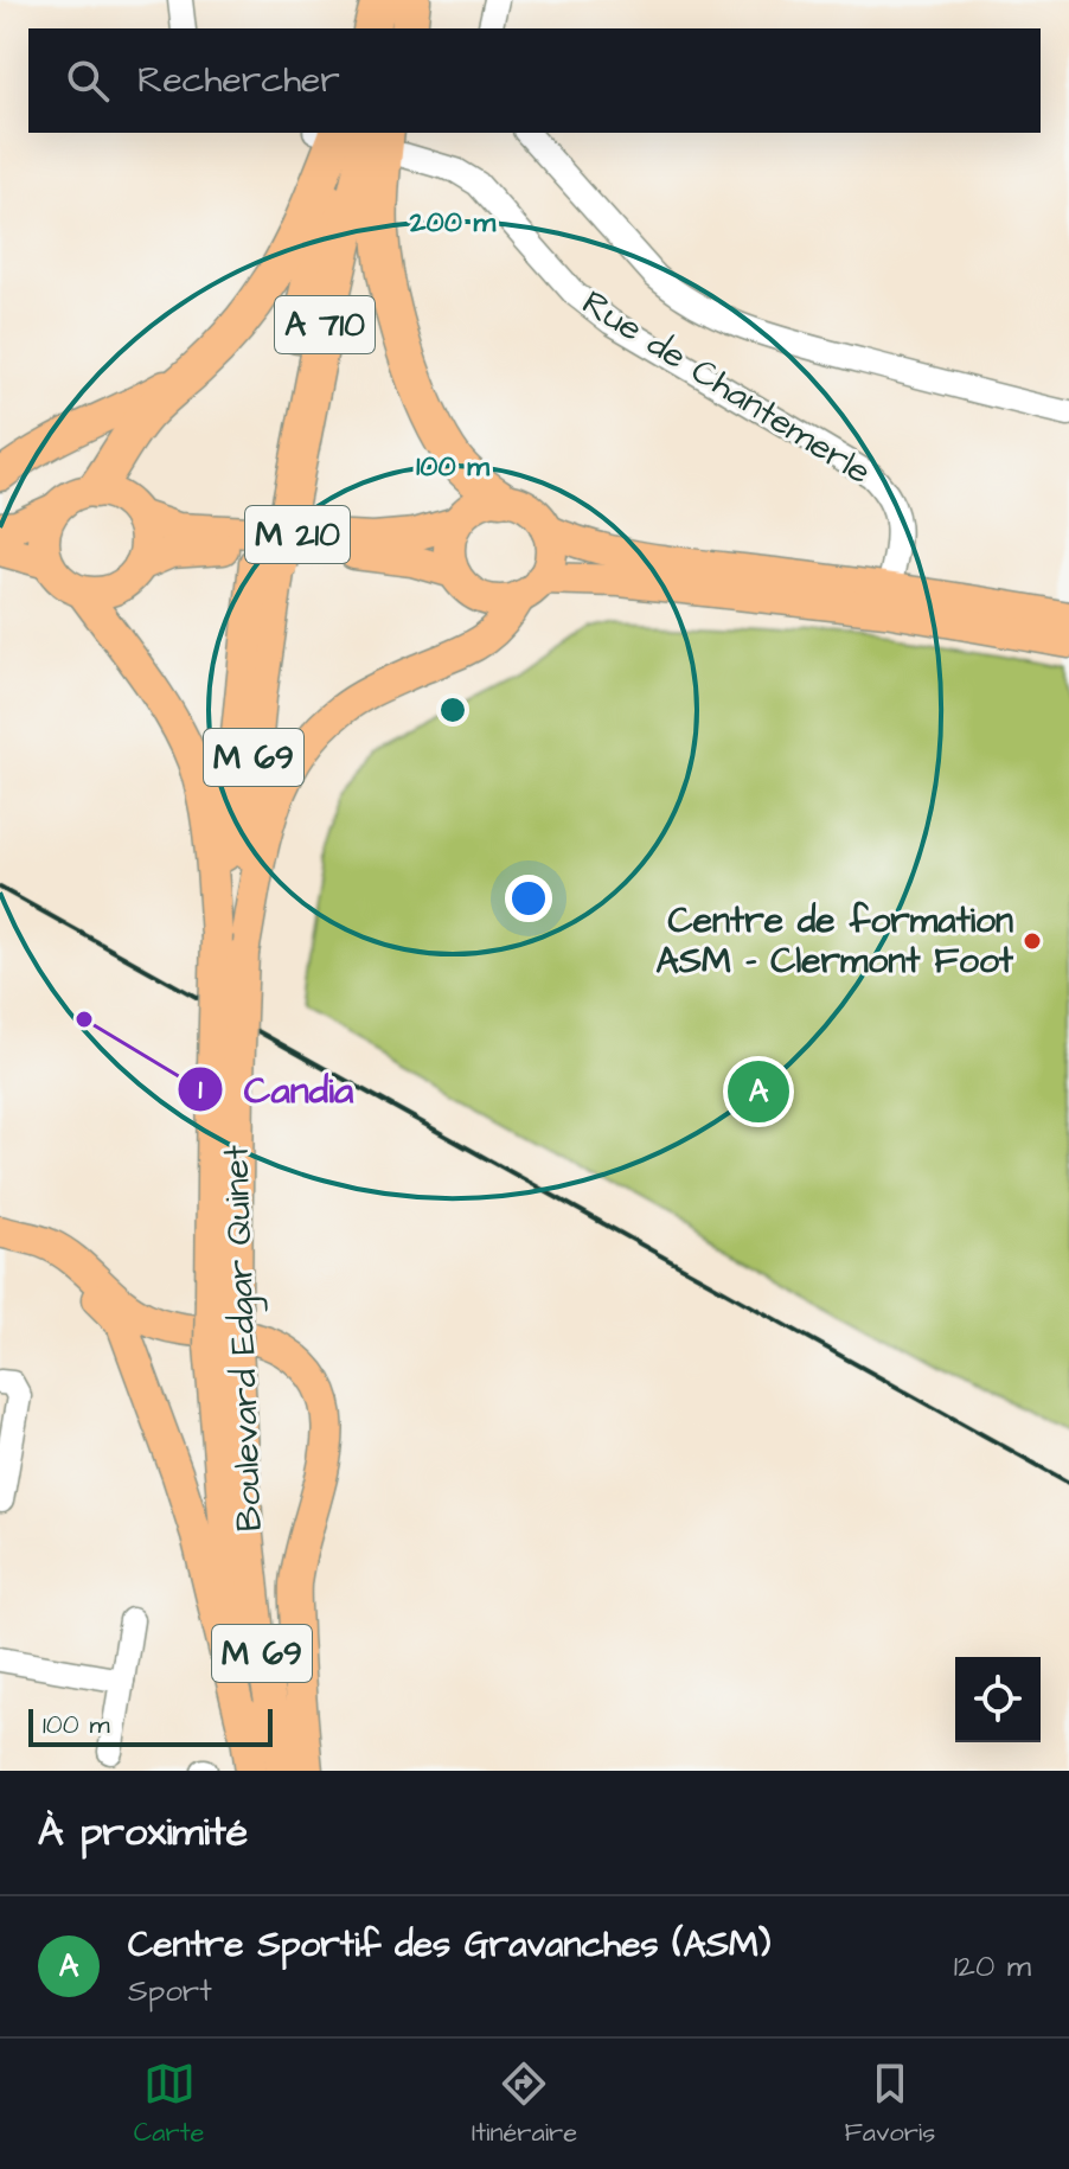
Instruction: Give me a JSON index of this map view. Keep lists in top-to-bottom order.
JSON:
{
  "streets": {
    "highway": ["A 710"],
    "main road": ["M 210", "M 69", "Boulevard Edgar Quinet"],
    "street": ["Rue de Chantemerle"]
  },
  "crossings": [
    ["A 710", "M 69"],
    ["A 710", "Boulevard Edgar Quinet"],
    ["M 69", "Boulevard Edgar Quinet"]
  ],
  "places": ["Centre de formation ASM - Clermont Foot", "Candia"],
  "scale_bar": "100 m",
  "page": {
    "search": "Rechercher",
    "pins": "A",
    "scale": "100 m",
    "heading": "À proximité",
    "list": [
      {
        "mark": "A",
        "name": "Centre Sportif des Gravanches (ASM)",
        "note": "Sport",
        "value": "120 m"
      }
    ],
    "nav": ["Carte", "Itinéraire", "Favoris"]
  },
  "rings": ["200 m", "100 m"]
}
